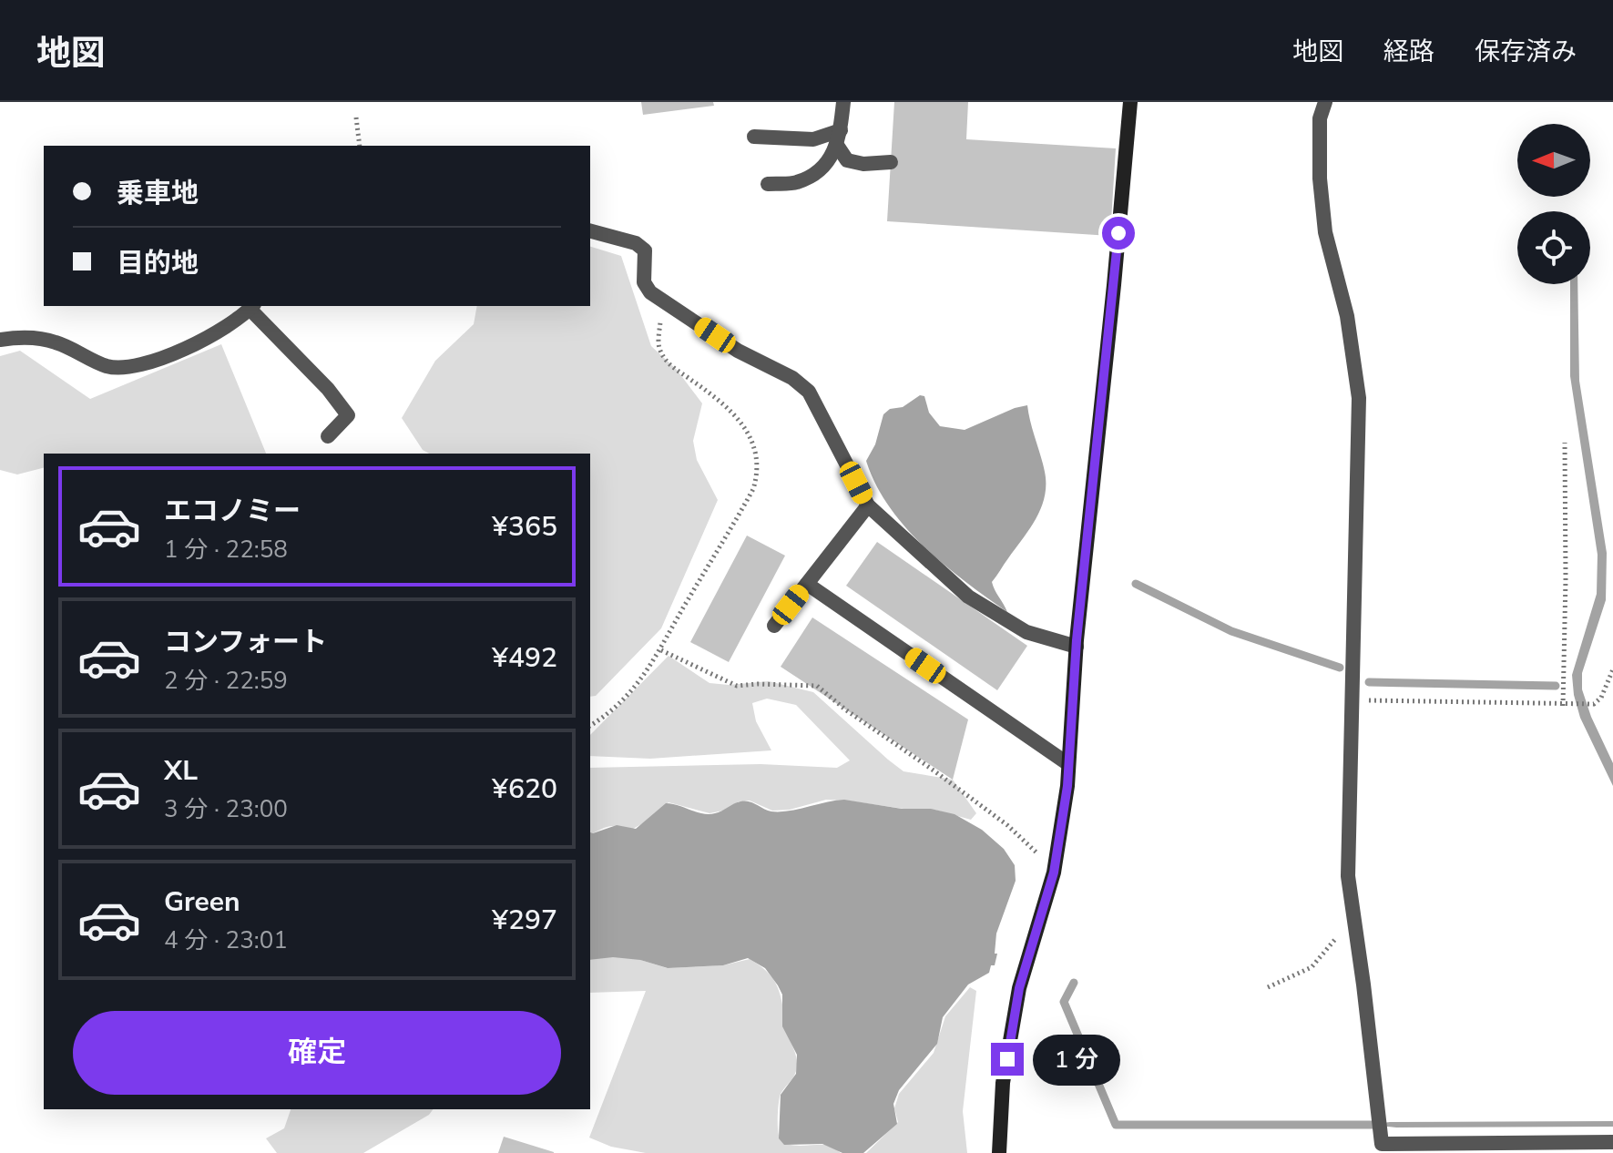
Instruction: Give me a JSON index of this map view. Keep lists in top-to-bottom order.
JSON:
{
  "north": "left",
  "page": {
    "header": "地図",
    "nav": ["地図", "経路", "保存済み"],
    "banner": ["乗車地", "目的地"],
    "list": [
      {
        "name": "エコノミー",
        "note": "1 分 · 22:58",
        "value": "¥365"
      },
      {
        "name": "コンフォート",
        "note": "2 分 · 22:59",
        "value": "¥492"
      },
      {
        "name": "XL",
        "note": "3 分 · 23:00",
        "value": "¥620"
      },
      {
        "name": "Green",
        "note": "4 分 · 23:01",
        "value": "¥297"
      }
    ],
    "buttons": "確定",
    "bubble": "1 分"
  }
}
